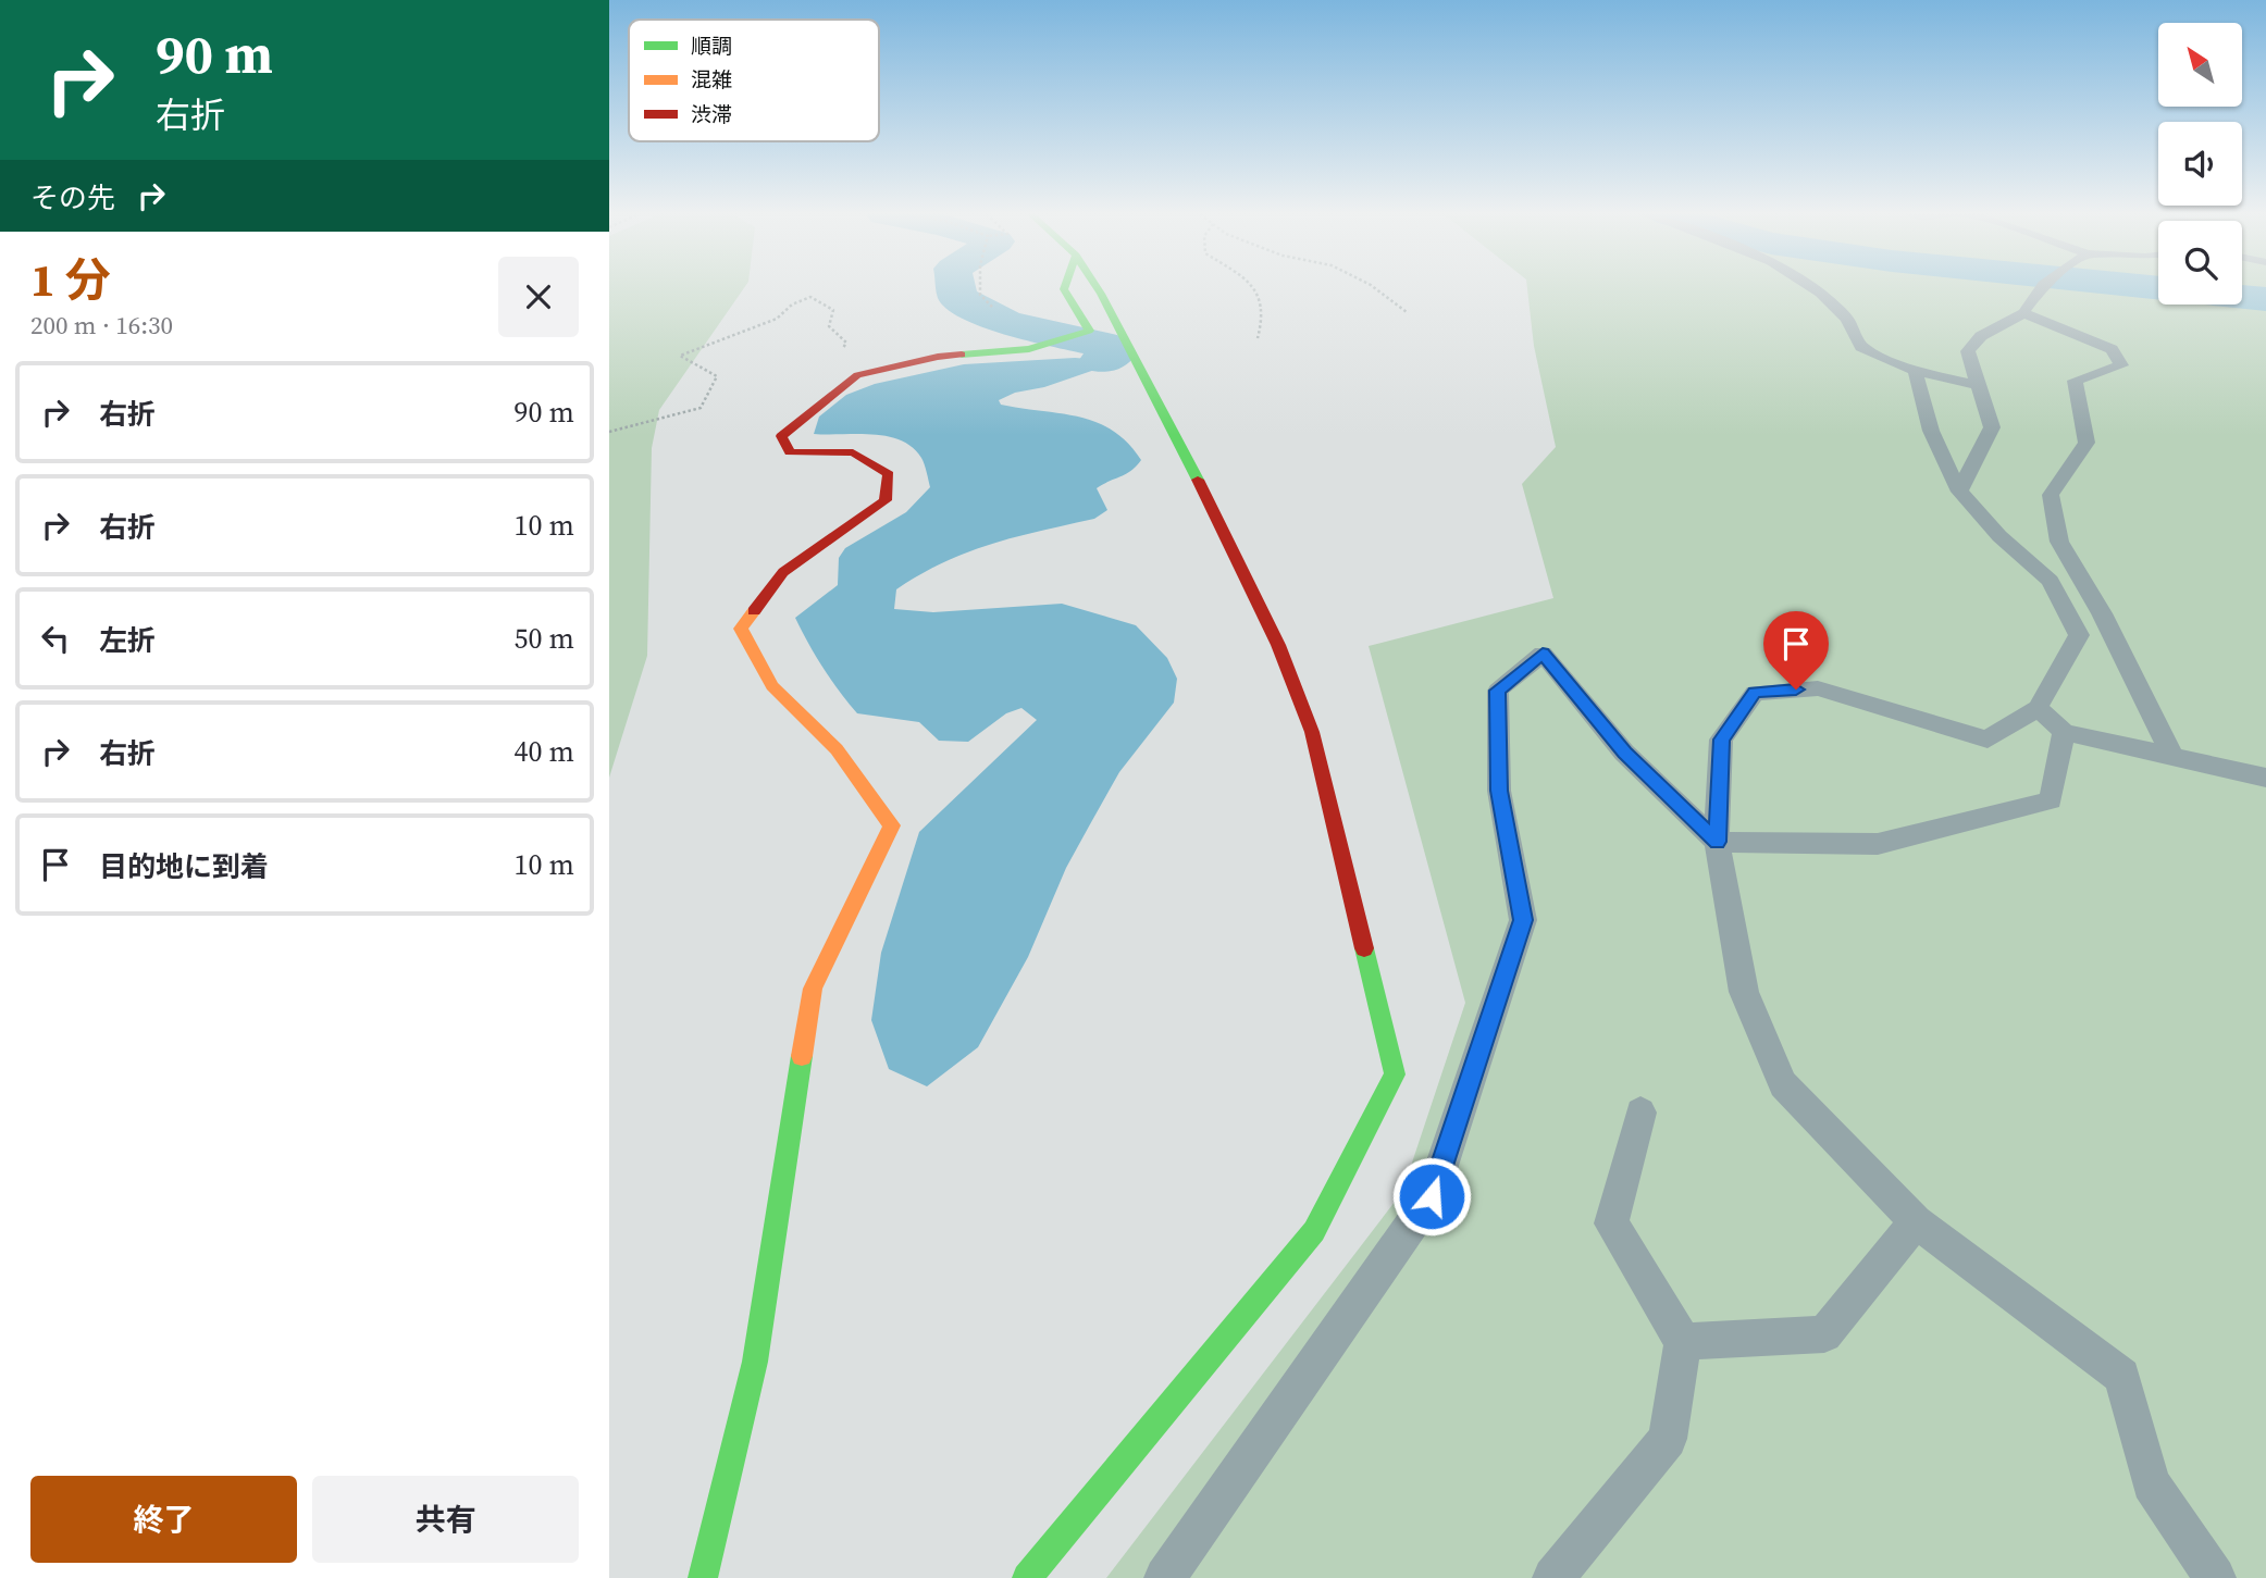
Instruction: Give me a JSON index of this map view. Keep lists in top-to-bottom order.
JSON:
{
  "legend": ["順調", "混雑", "渋滞"],
  "north": "top left",
  "page": {
    "turn": ["90 m", "右折"],
    "then": "その先",
    "heading": ["1 分", "200 m · 16:30"],
    "list": [
      {
        "name": "右折",
        "value": "90 m"
      },
      {
        "name": "右折",
        "value": "10 m"
      },
      {
        "name": "左折",
        "value": "50 m"
      },
      {
        "name": "右折",
        "value": "40 m"
      },
      {
        "name": "目的地に到着",
        "value": "10 m"
      }
    ],
    "buttons": ["終了", "共有"]
  }
}
